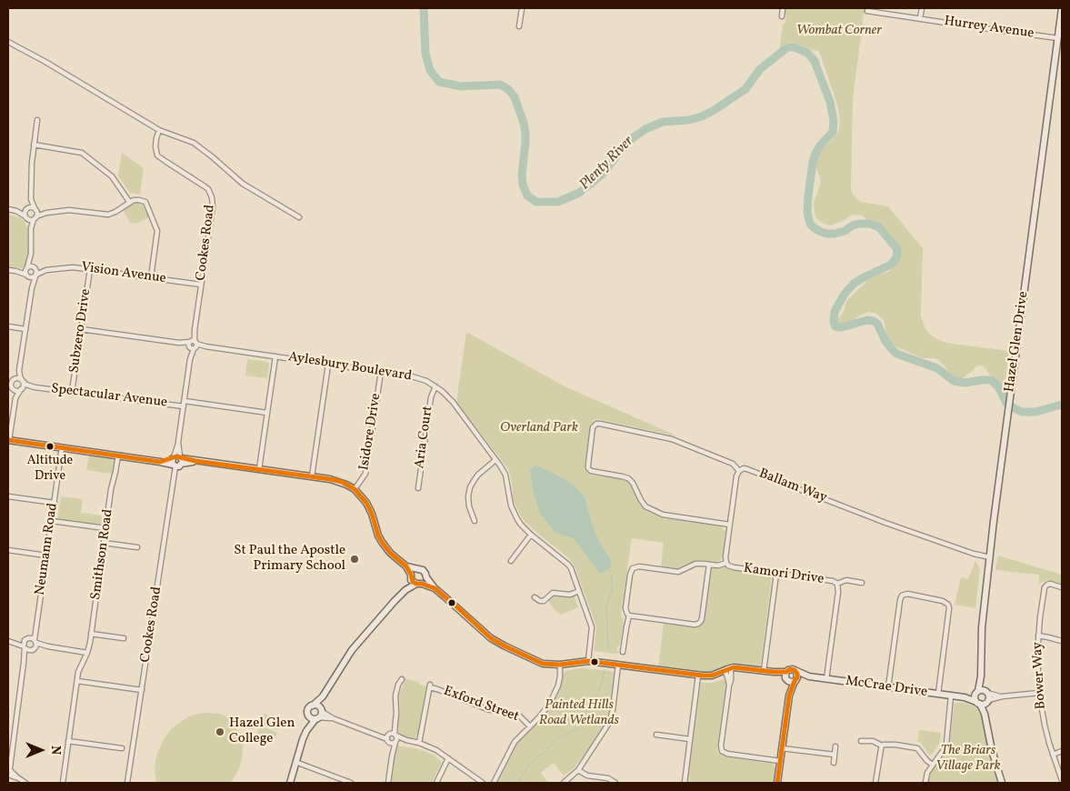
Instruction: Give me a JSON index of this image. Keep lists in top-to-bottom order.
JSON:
{
  "streets": {
    "street": [
      "Hurrey Avenue",
      "Cookes Road",
      "Vision Avenue",
      "Subzero Drive",
      "Hazel Glen Drive",
      "Aylesbury Boulevard",
      "Spectacular Avenue",
      "Isidore Drive",
      "Aria Court",
      "Ballam Way",
      "Neumann Road",
      "Smithson Road",
      "Kamori Drive",
      "Bower Way",
      "McCrae Drive",
      "Exford Street"
    ]
  },
  "crossings": [
    ["Hurrey Avenue", "Hazel Glen Drive"],
    ["Cookes Road", "Vision Avenue"],
    ["Cookes Road", "Aylesbury Boulevard"],
    ["Cookes Road", "Spectacular Avenue"],
    ["Vision Avenue", "Subzero Drive"],
    ["Subzero Drive", "Aylesbury Boulevard"],
    ["Subzero Drive", "Spectacular Avenue"],
    ["Hazel Glen Drive", "Ballam Way"],
    ["Hazel Glen Drive", "McCrae Drive"],
    ["Aylesbury Boulevard", "Isidore Drive"],
    ["Aylesbury Boulevard", "Aria Court"]
  ],
  "water": ["Plenty River"],
  "parks": [
    "Wombat Corner",
    "Overland Park",
    "Painted Hills Road Wetlands",
    "The Briars Village Park"
  ],
  "places": ["Altitude Drive", "St Paul the Apostle Primary School", "Hazel Glen College"],
  "north": "right"
}
